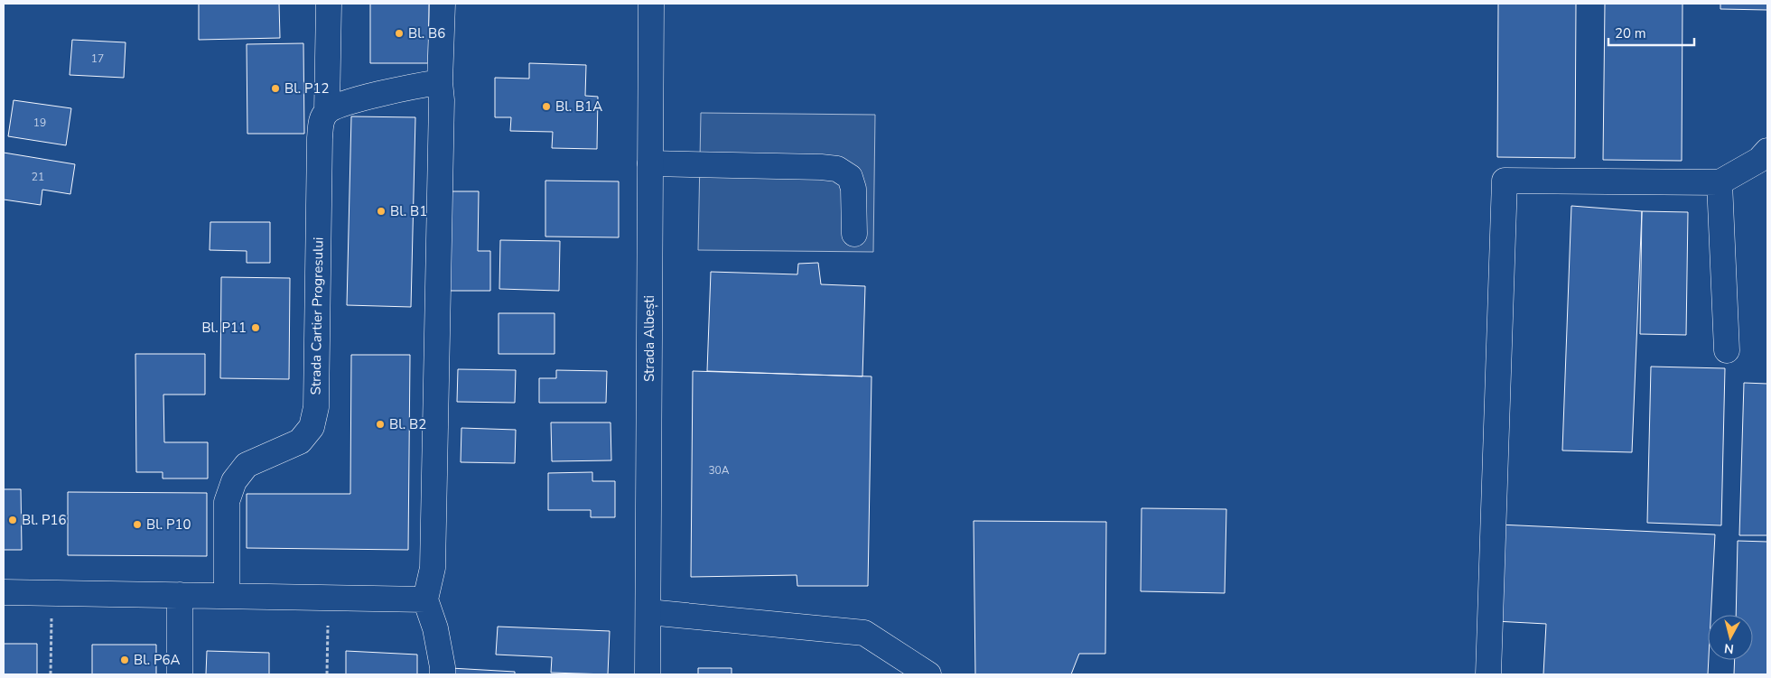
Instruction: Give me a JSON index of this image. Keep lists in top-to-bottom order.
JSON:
{
  "streets": {
    "street": ["Strada Cartier Progresului", "Strada Albești"]
  },
  "places": [
    "Bl. B6",
    "Bl. P12",
    "Bl. B1A",
    "Bl. B1",
    "Bl. P11",
    "Bl. B2",
    "Bl. P16",
    "Bl. P10",
    "Bl. P6A"
  ],
  "house_numbers": [
    "17",
    "19",
    "21",
    "30A"
  ],
  "scale_bar": "20 m",
  "north": "bottom"
}
